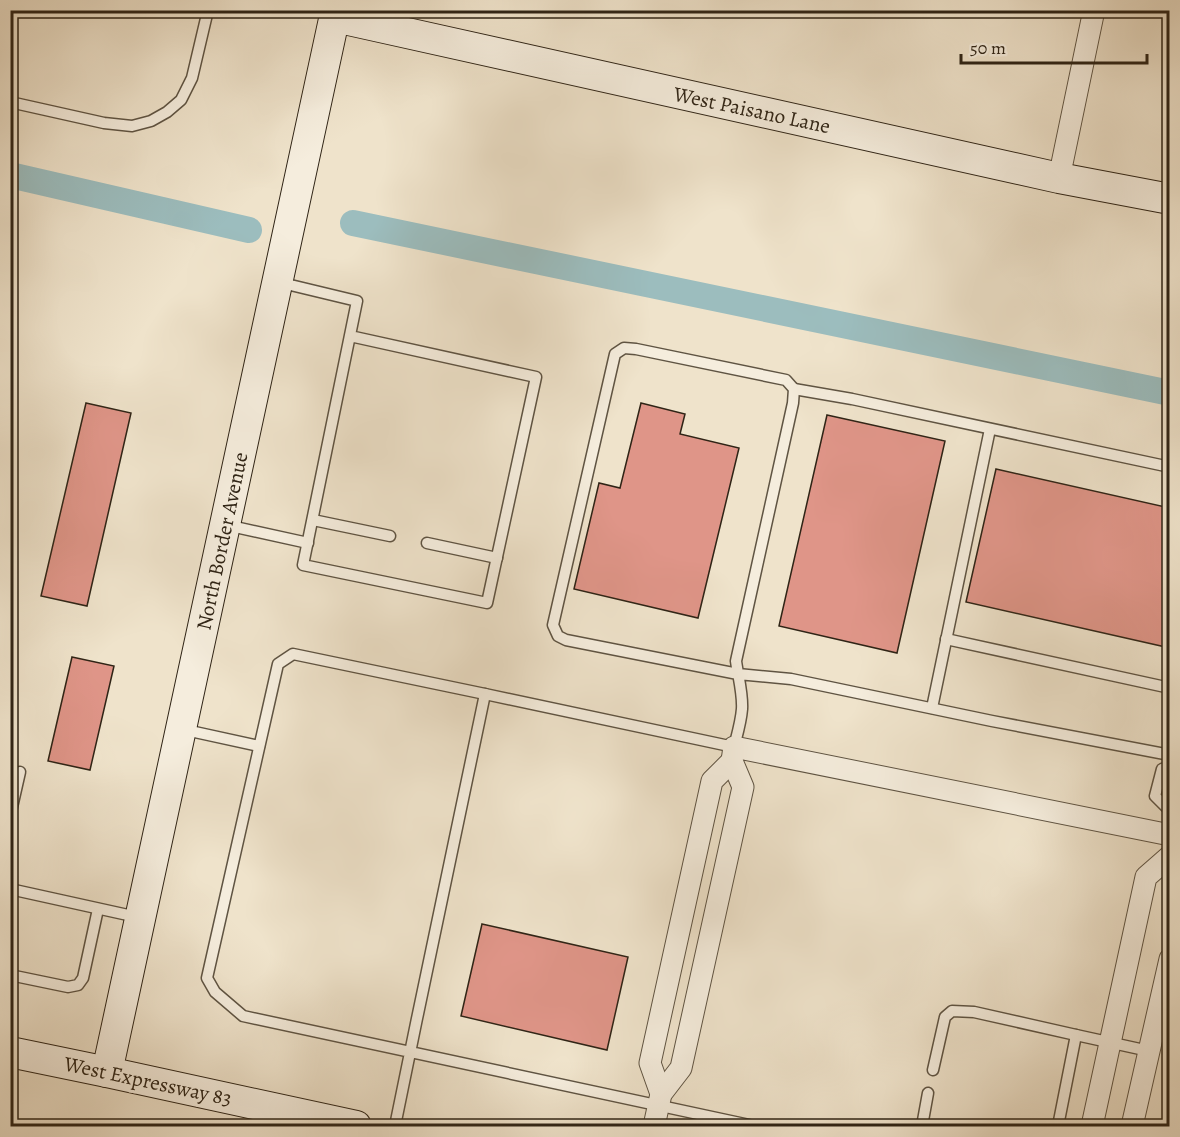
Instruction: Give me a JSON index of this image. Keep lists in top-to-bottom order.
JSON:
{
  "streets": {
    "street": ["West Paisano Lane", "North Border Avenue", "West Expressway 83"]
  },
  "crossings": [
    ["West Paisano Lane", "North Border Avenue"],
    ["North Border Avenue", "West Expressway 83"]
  ],
  "scale_bar": "50 m"
}
